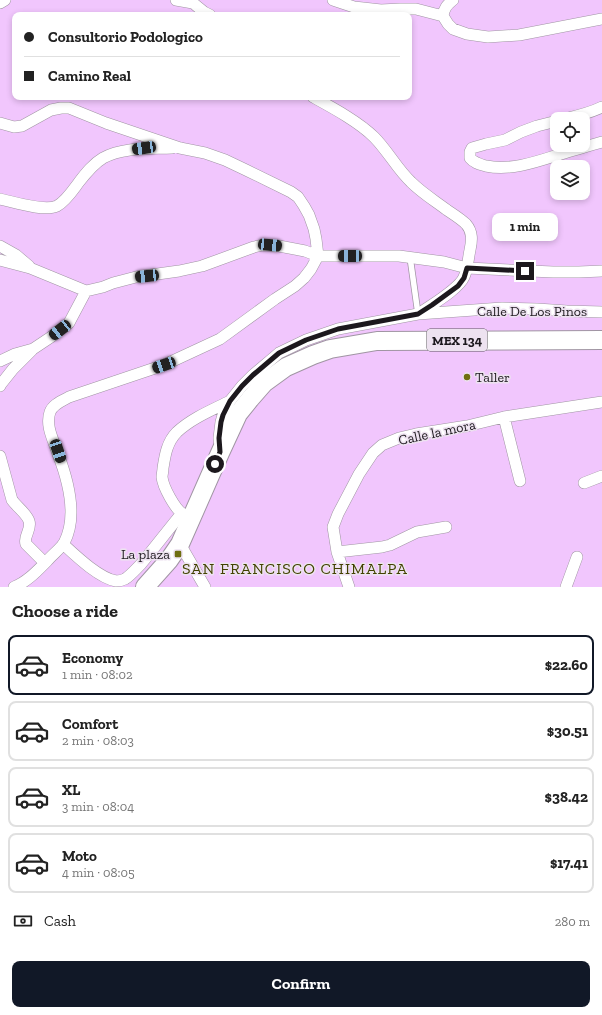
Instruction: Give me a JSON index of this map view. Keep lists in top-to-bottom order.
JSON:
{
  "streets": {
    "main road": ["MEX 134"],
    "street": ["Calle De Los Pinos", "Calle la mora"]
  },
  "crossings": [
    ["Calle De Los Pinos", "MEX 134"]
  ],
  "districts": ["SAN FRANCISCO CHIMALPA"],
  "places": {
    "other": ["Taller"],
    "transit": ["La plaza"]
  },
  "page": {
    "banner": ["Consultorio Podologico", "Camino Real"],
    "bubble": "1 min",
    "heading": "Choose a ride",
    "list": [
      {
        "name": "Economy",
        "note": "1 min · 08:02",
        "value": "$22.60"
      },
      {
        "name": "Comfort",
        "note": "2 min · 08:03",
        "value": "$30.51"
      },
      {
        "name": "XL",
        "note": "3 min · 08:04",
        "value": "$38.42"
      },
      {
        "name": "Moto",
        "note": "4 min · 08:05",
        "value": "$17.41"
      }
    ],
    "pay": ["Cash", "280 m"],
    "buttons": "Confirm"
  }
}
